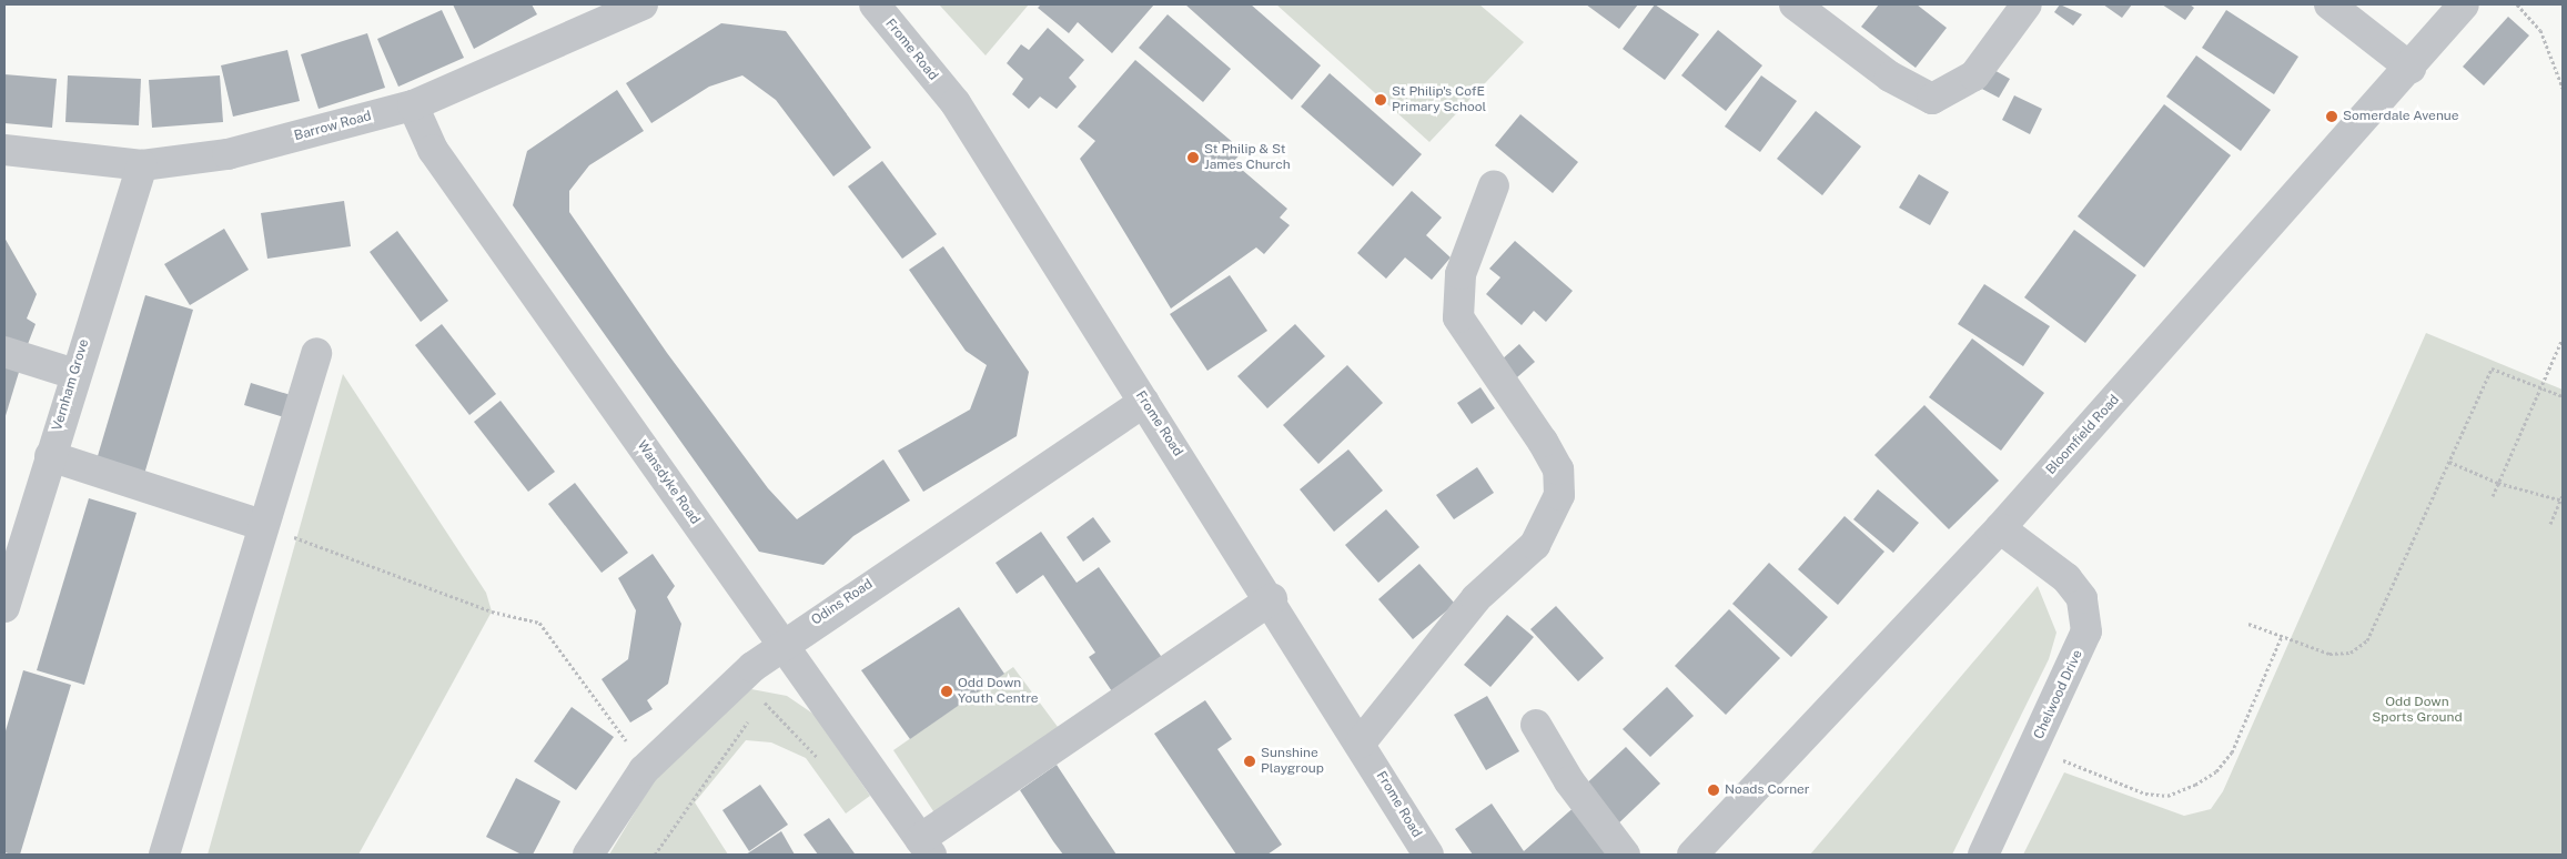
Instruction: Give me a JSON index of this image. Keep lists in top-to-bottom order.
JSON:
{
  "streets": {
    "street": [
      "Frome Road",
      "Barrow Road",
      "Vernham Grove",
      "Bloomfield Road",
      "Wansdyke Road",
      "Odins Road",
      "Chelwood Drive"
    ]
  },
  "crossings": [
    ["Frome Road", "Odins Road"],
    ["Barrow Road", "Vernham Grove"],
    ["Barrow Road", "Wansdyke Road"],
    ["Bloomfield Road", "Chelwood Drive"],
    ["Wansdyke Road", "Odins Road"]
  ],
  "parks": ["Odd Down Sports Ground"],
  "places": [
    "St Philip's CofE Primary School",
    "Somerdale Avenue",
    "St Philip & St James Church",
    "Odd Down Youth Centre",
    "Sunshine Playgroup",
    "Noads Corner"
  ]
}
